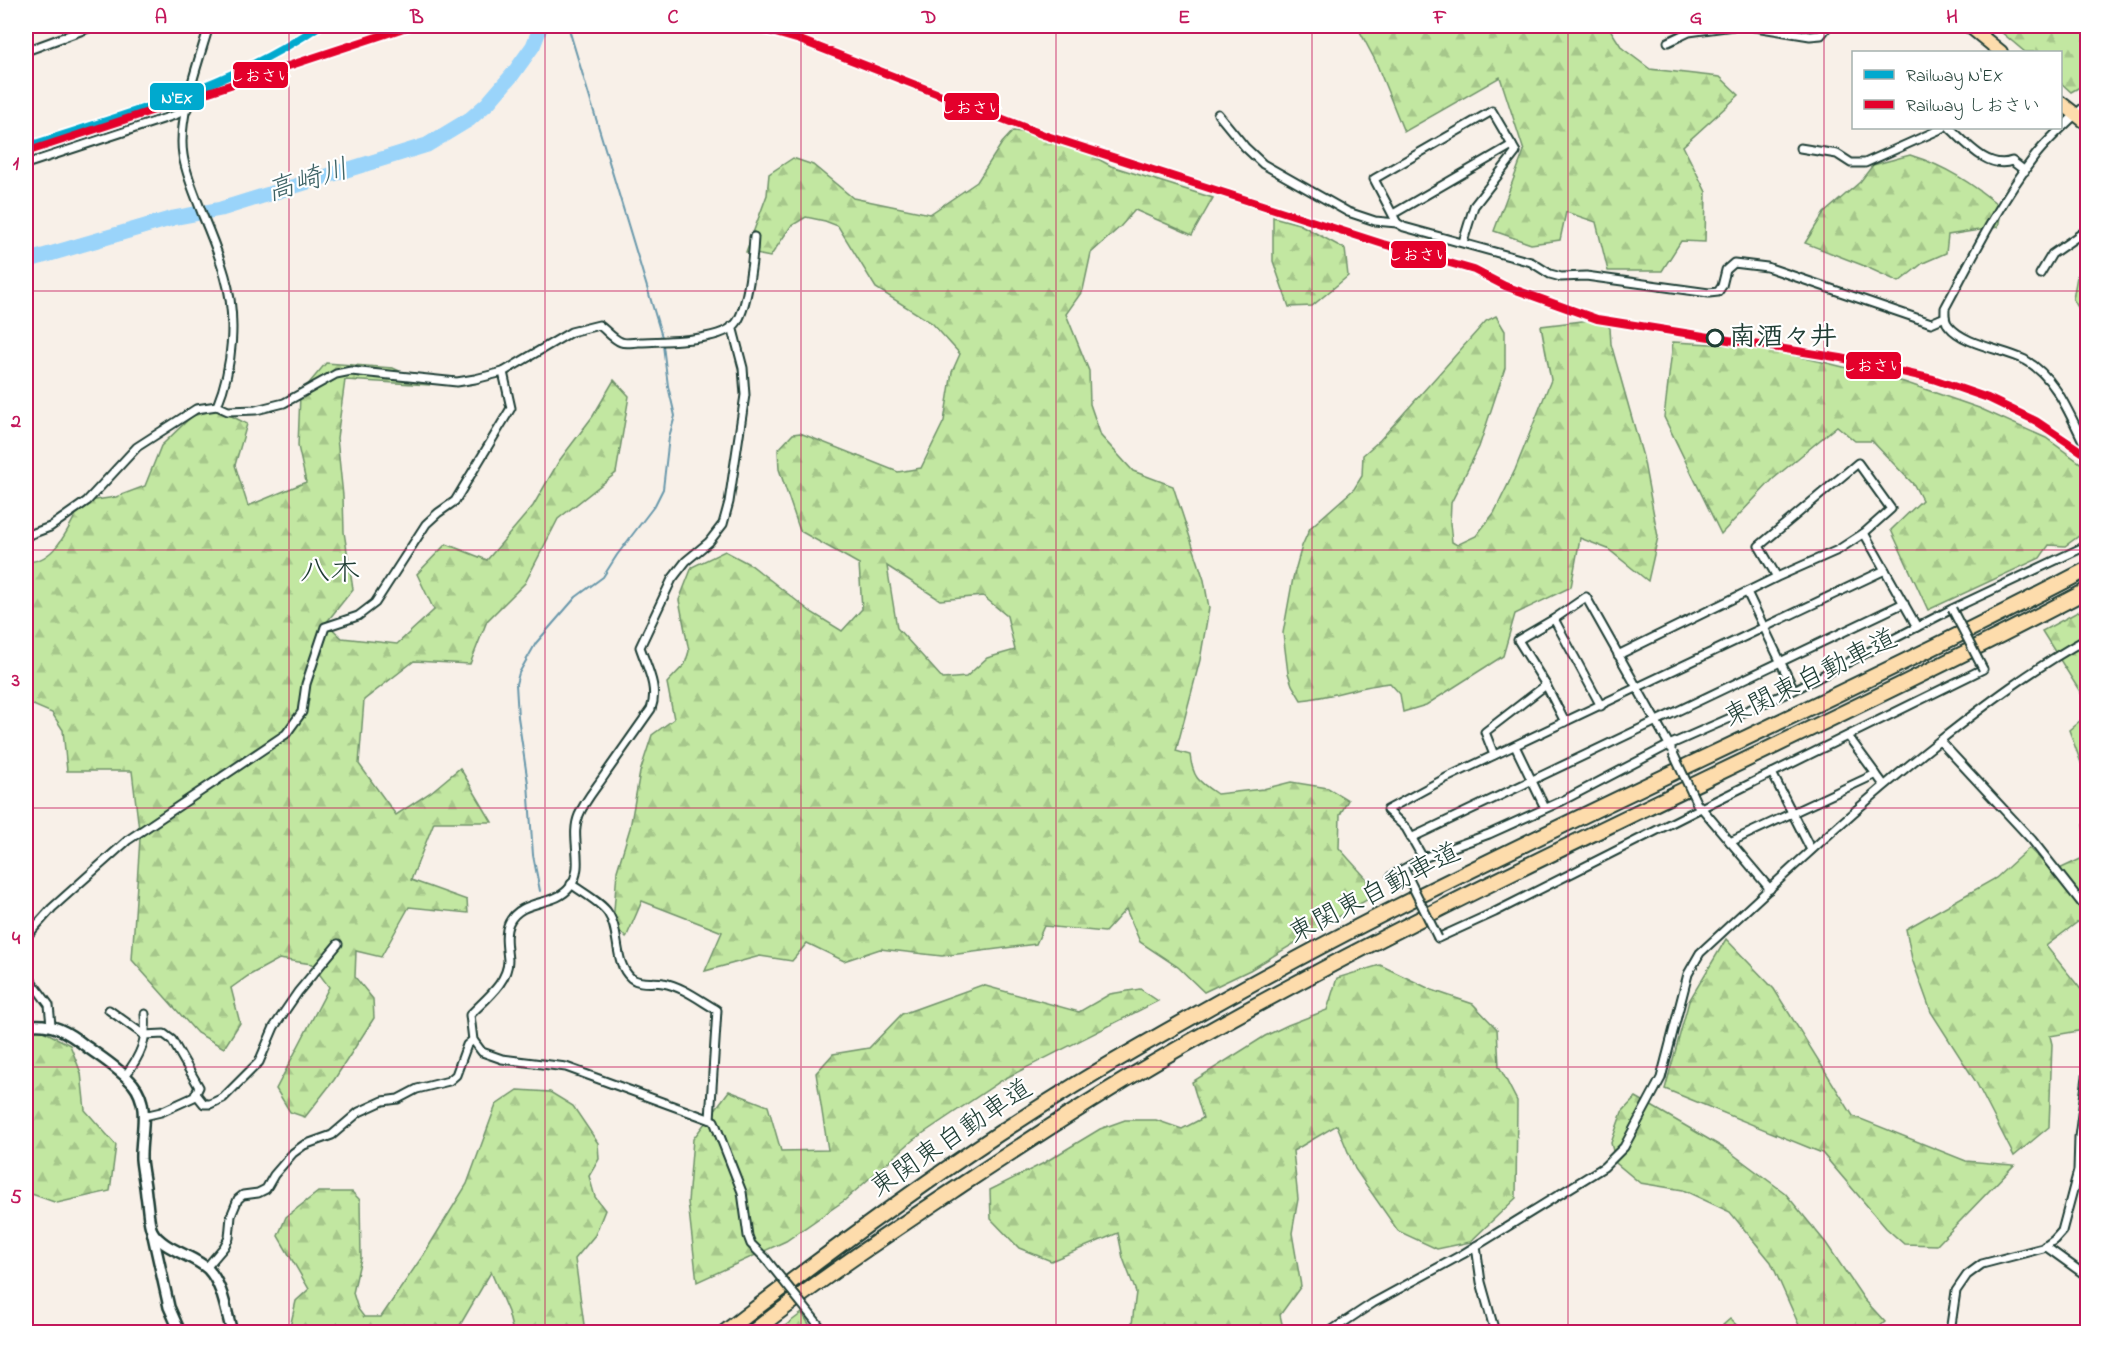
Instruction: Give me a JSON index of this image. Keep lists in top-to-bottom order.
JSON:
{
  "streets": {
    "highway": ["東関東自動車道"]
  },
  "districts": ["八木"],
  "water": ["高崎川"],
  "places": ["南酒々井"],
  "lines": ["rail line N'EX", "rail line しおさい"],
  "legend": ["Railway N'EX", "Railway しおさい"],
  "grid": {
    "columns": [
      "A",
      "B",
      "C",
      "D",
      "E",
      "F",
      "G",
      "H"
    ],
    "rows": [
      "1",
      "2",
      "3",
      "4",
      "5"
    ]
  }
}
